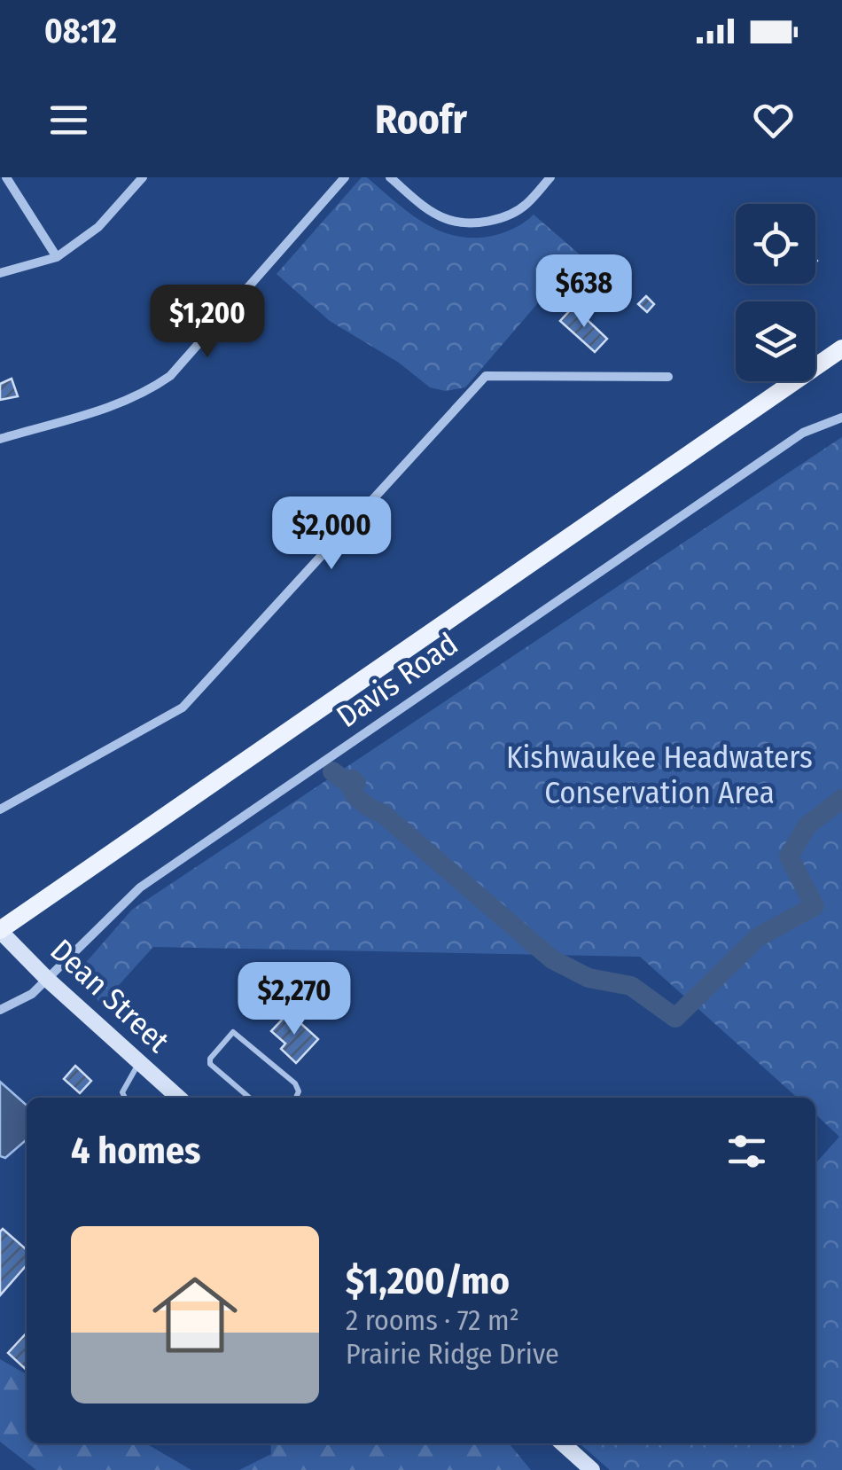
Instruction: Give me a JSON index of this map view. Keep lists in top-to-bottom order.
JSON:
{
  "streets": {
    "street": ["Davis Road", "Dean Street"]
  },
  "crossings": [
    ["Davis Road", "Dean Street"]
  ],
  "parks": ["Kishwaukee Headwaters Conservation Area"],
  "page": {
    "status": "08:12",
    "header": "Roofr",
    "price": [
      "$638",
      "$1,200",
      "$2,000",
      "$2,270"
    ],
    "heading": "4 homes",
    "list": [
      {
        "name": "$1,200/mo",
        "note": "2 rooms · 72 m² · Prairie Ridge Drive"
      }
    ]
  }
}
